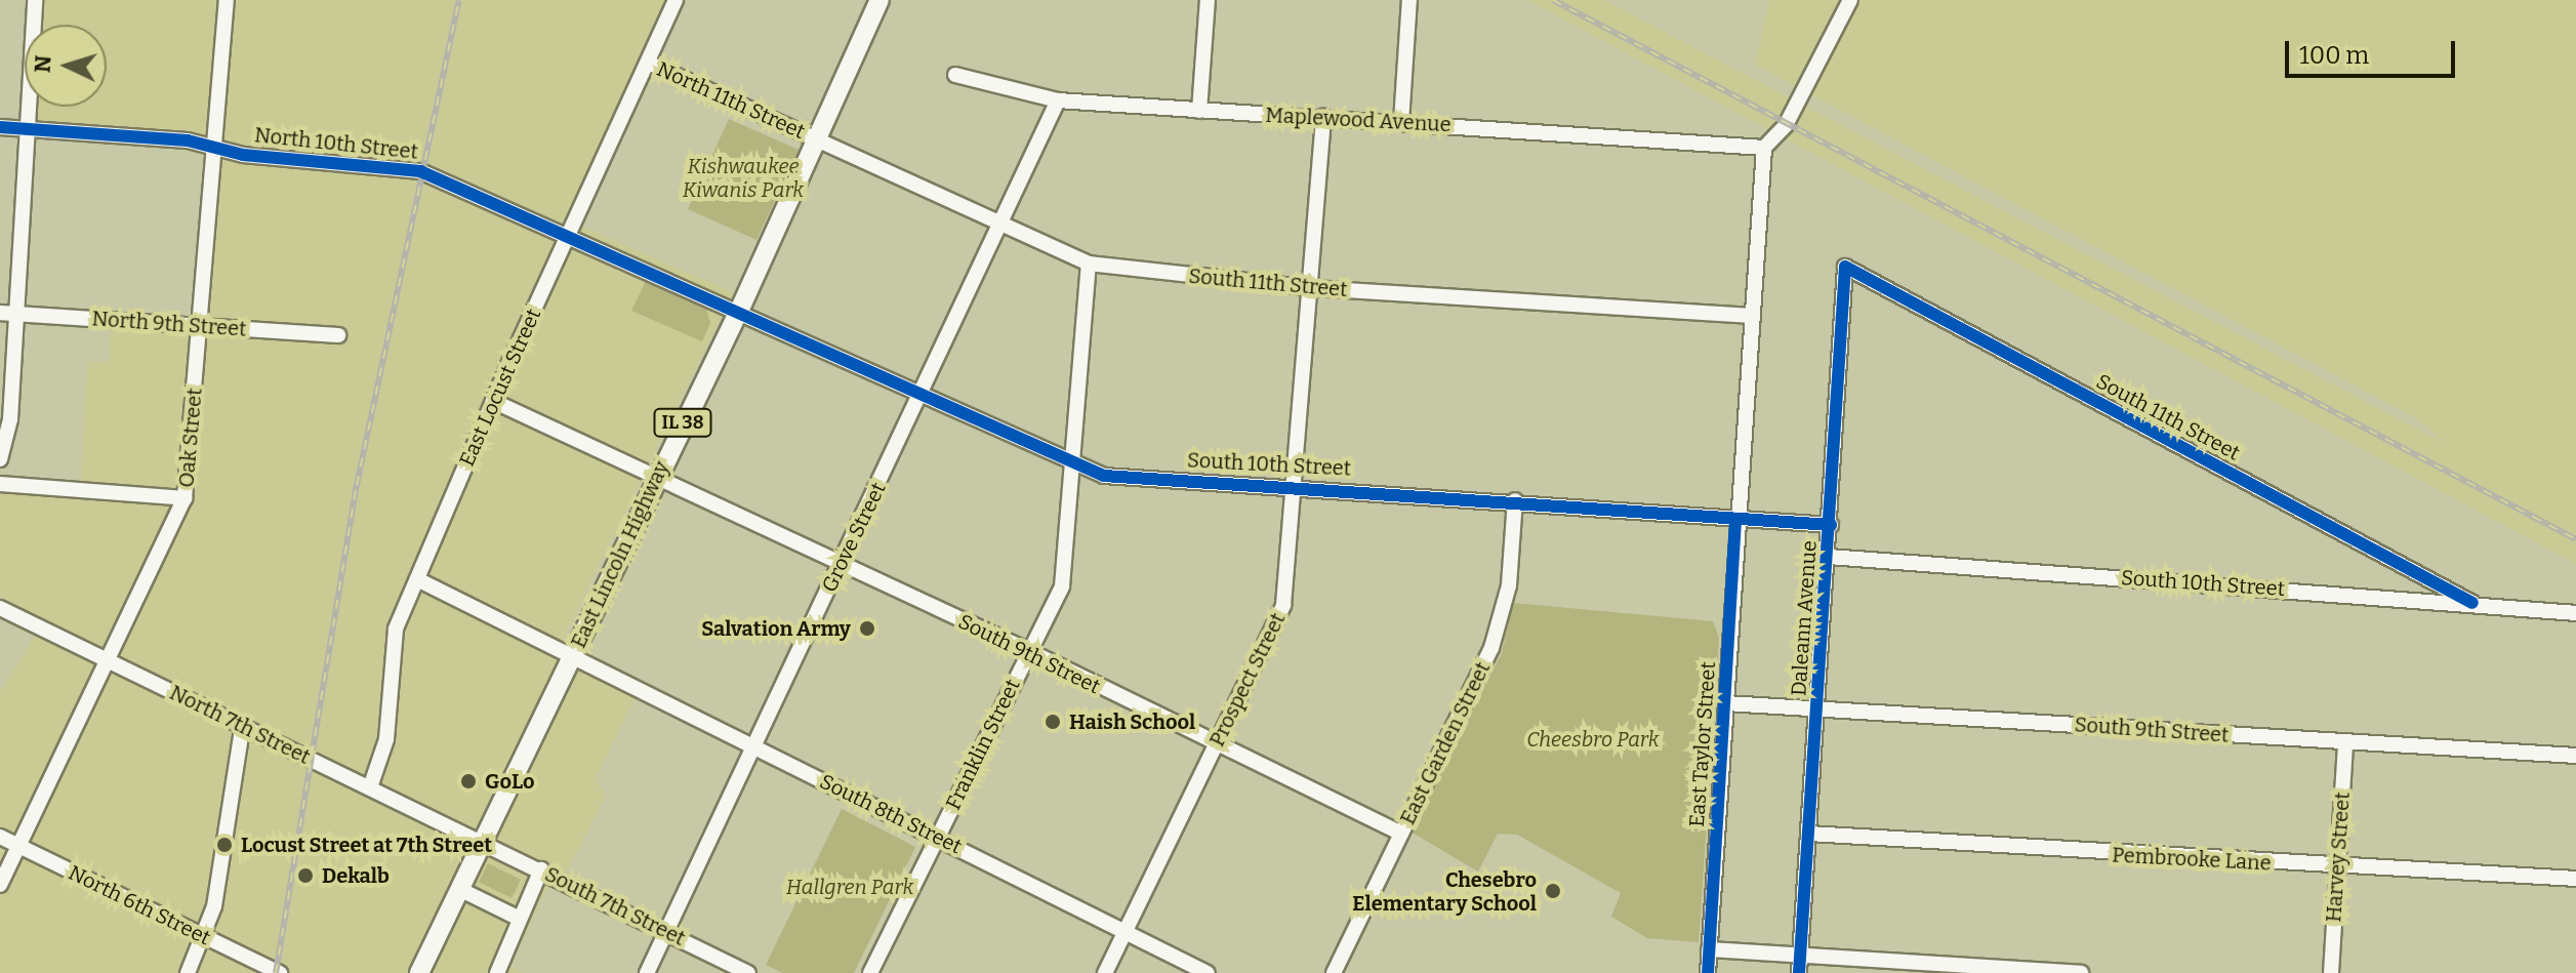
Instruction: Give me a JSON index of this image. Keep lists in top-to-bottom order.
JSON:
{
  "streets": {
    "main road": ["IL 38", "East Lincoln Highway"],
    "street": [
      "North 11th Street",
      "Maplewood Avenue",
      "North 10th Street",
      "South 11th Street",
      "North 9th Street",
      "East Locust Street",
      "Oak Street",
      "South 10th Street",
      "Grove Street",
      "Daleann Avenue",
      "South 9th Street",
      "Prospect Street",
      "North 7th Street",
      "East Garden Street",
      "Franklin Street",
      "East Taylor Street",
      "South 8th Street",
      "Harvey Street",
      "Pembrooke Lane",
      "North 6th Street",
      "South 7th Street"
    ]
  },
  "crossings": [
    ["North 11th Street", "South 11th Street"],
    ["North 11th Street", "East Locust Street"],
    ["North 11th Street", "East Lincoln Highway"],
    ["Maplewood Avenue", "Grove Street"],
    ["Maplewood Avenue", "Prospect Street"],
    ["Maplewood Avenue", "East Taylor Street"],
    ["North 10th Street", "East Locust Street"],
    ["North 10th Street", "Oak Street"],
    ["North 10th Street", "South 10th Street"],
    ["North 10th Street", "East Lincoln Highway"],
    ["South 11th Street", "South 10th Street"],
    ["South 11th Street", "Grove Street"],
    ["South 11th Street", "East Lincoln Highway"],
    ["South 11th Street", "Daleann Avenue"],
    ["South 11th Street", "Prospect Street"],
    ["South 11th Street", "Franklin Street"],
    ["South 11th Street", "East Taylor Street"],
    ["North 9th Street", "Oak Street"],
    ["East Locust Street", "North 7th Street"],
    ["East Locust Street", "South 8th Street"],
    ["Oak Street", "North 7th Street"],
    ["Oak Street", "North 6th Street"],
    ["South 10th Street", "Grove Street"],
    ["South 10th Street", "East Lincoln Highway"],
    ["South 10th Street", "Daleann Avenue"],
    ["South 10th Street", "Prospect Street"],
    ["South 10th Street", "East Garden Street"],
    ["South 10th Street", "Franklin Street"],
    ["South 10th Street", "East Taylor Street"],
    ["Grove Street", "South 9th Street"],
    ["Grove Street", "South 8th Street"],
    ["Grove Street", "South 7th Street"],
    ["East Lincoln Highway", "South 9th Street"],
    ["East Lincoln Highway", "North 7th Street"],
    ["East Lincoln Highway", "South 8th Street"],
    ["East Lincoln Highway", "South 7th Street"],
    ["Daleann Avenue", "South 9th Street"],
    ["Daleann Avenue", "Pembrooke Lane"],
    ["South 9th Street", "Prospect Street"],
    ["South 9th Street", "East Garden Street"],
    ["South 9th Street", "Franklin Street"],
    ["South 9th Street", "East Taylor Street"],
    ["South 9th Street", "Harvey Street"],
    ["Prospect Street", "South 8th Street"],
    ["North 7th Street", "South 7th Street"],
    ["Franklin Street", "South 8th Street"],
    ["Harvey Street", "Pembrooke Lane"]
  ],
  "parks": ["Kishwaukee Kiwanis Park", "Cheesbro Park", "Hallgren Park"],
  "places": [
    "Salvation Army",
    "Haish School",
    "GoLo",
    "Locust Street at 7th Street",
    "Dekalb",
    "Chesebro Elementary School"
  ],
  "scale_bar": "100 m",
  "north": "left"
}
